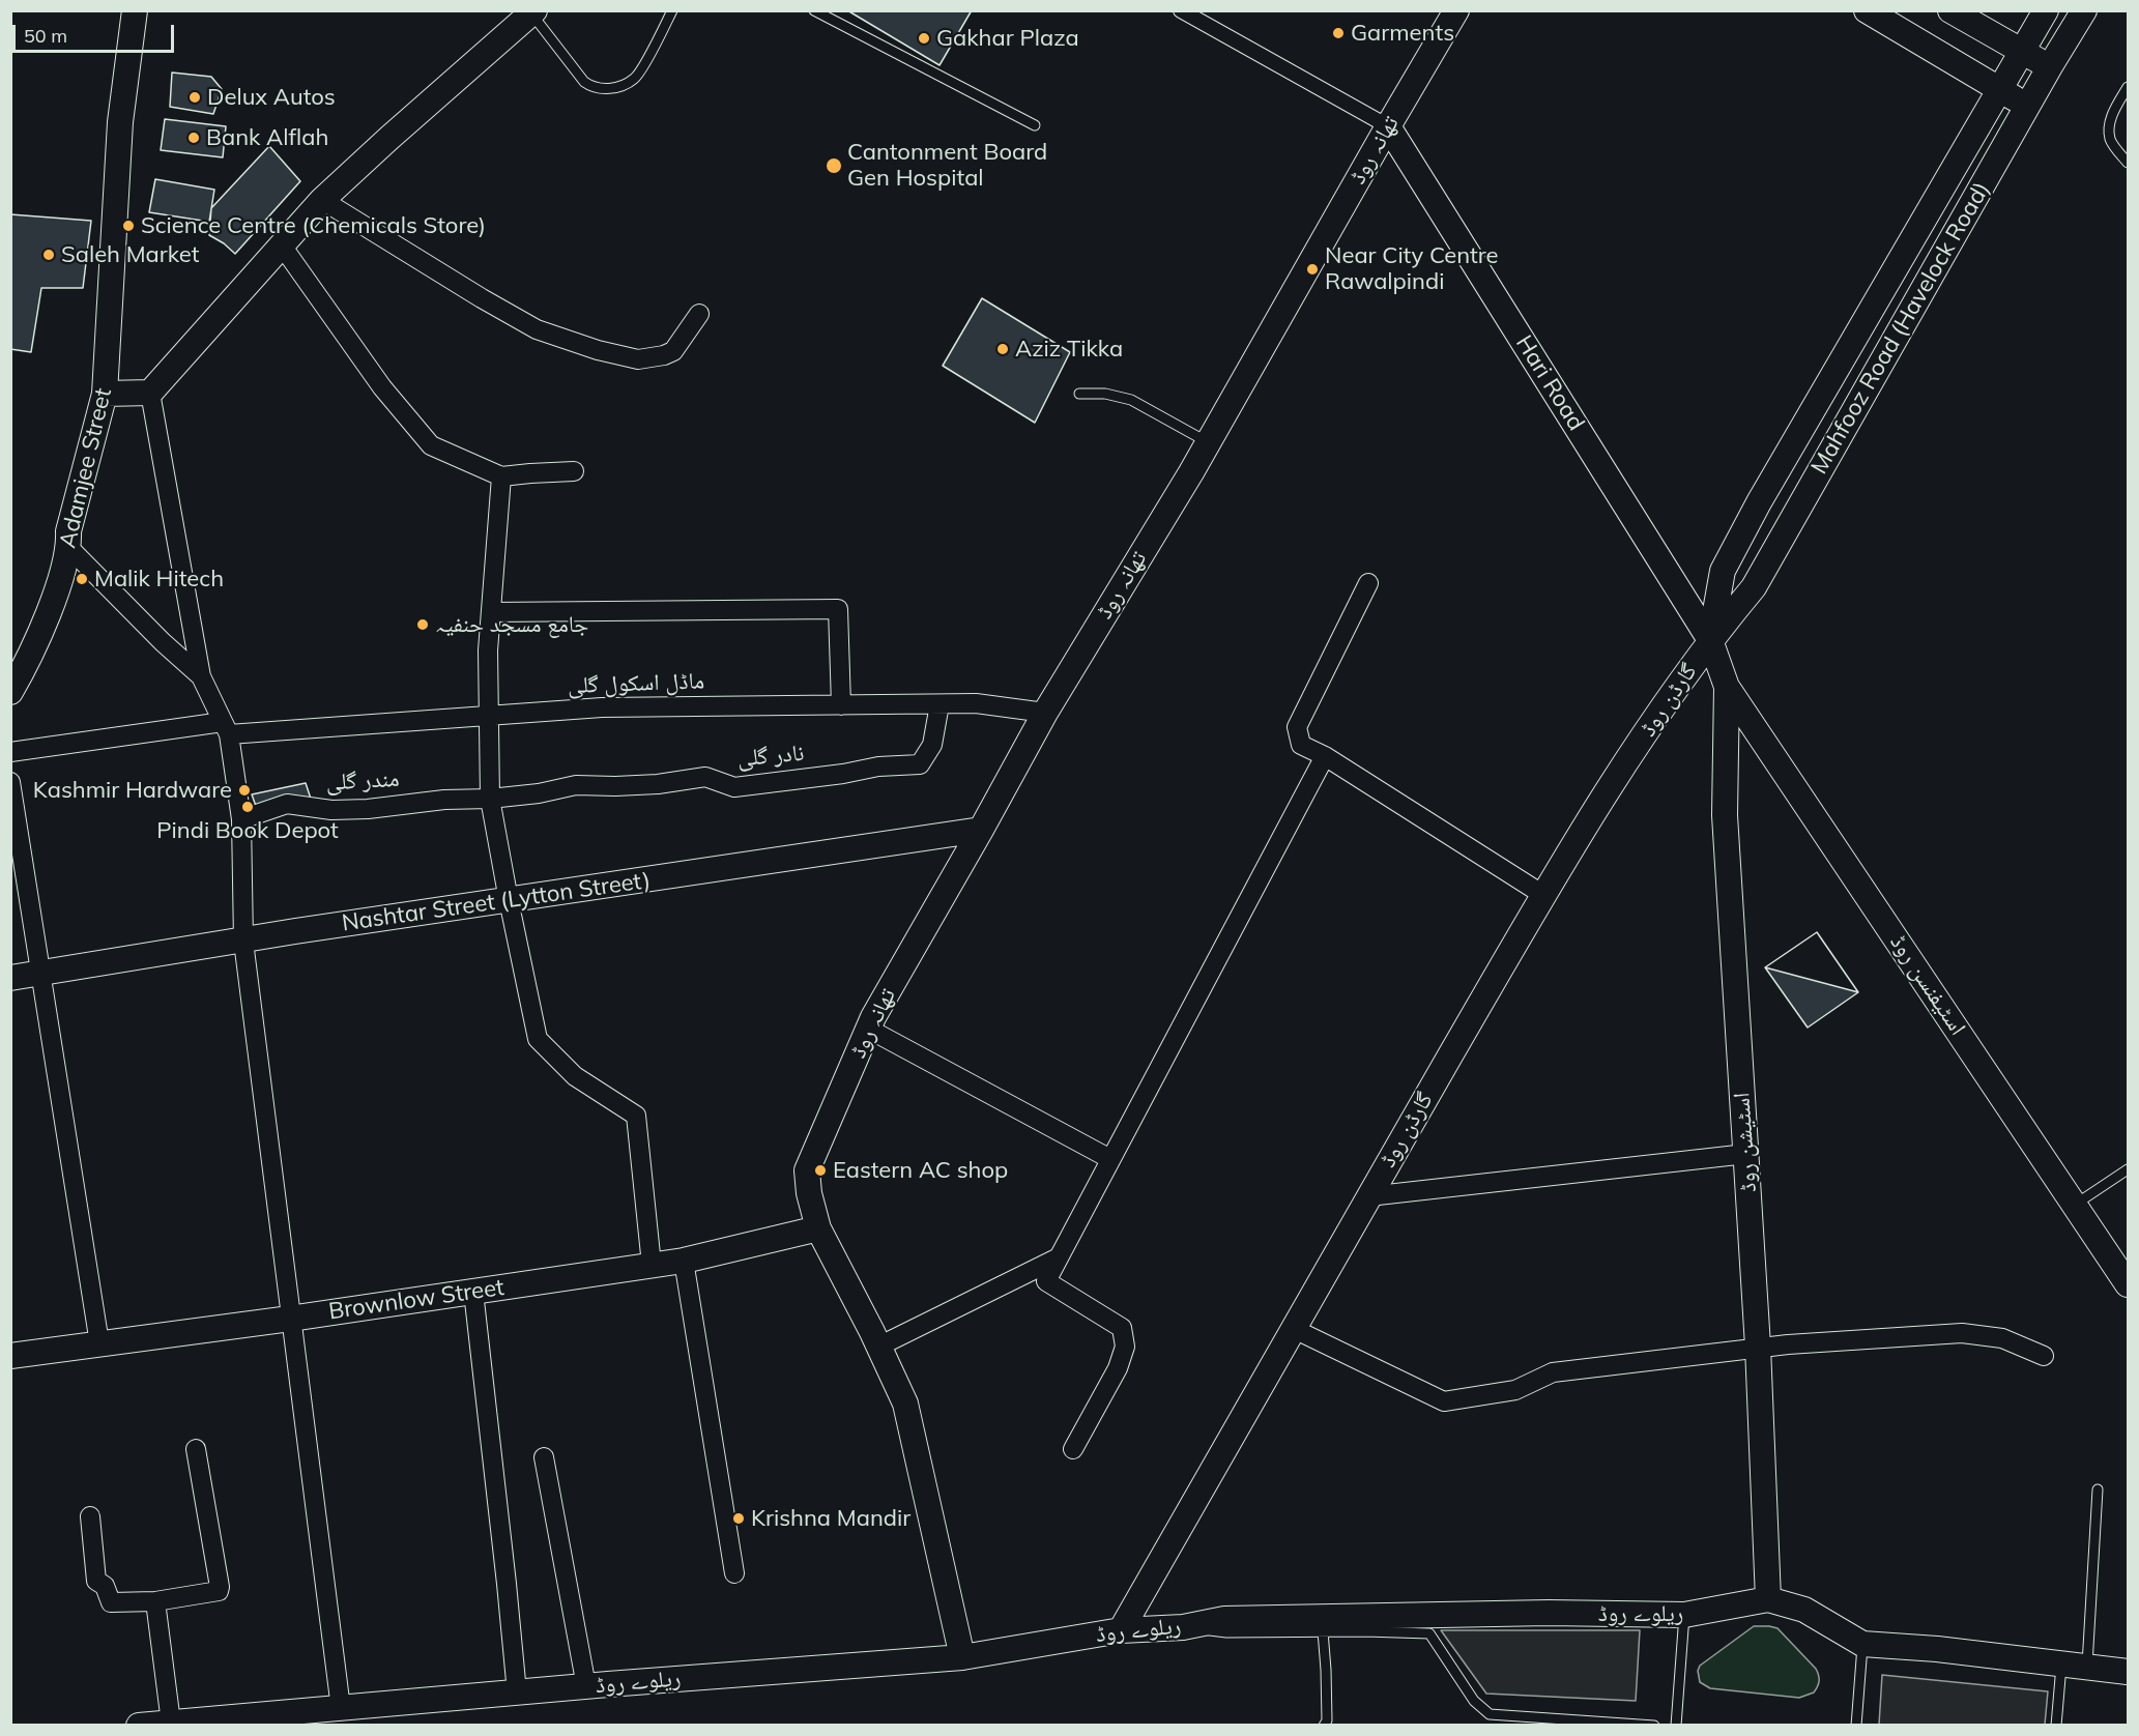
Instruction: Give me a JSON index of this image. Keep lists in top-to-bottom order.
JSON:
{
  "streets": {
    "street": [
      "تھانہ روڈ",
      "Mahfooz Road (Havelock Road)",
      "Hari Road",
      "Adamjee Street",
      "ماڈل اسکول گلی",
      "گارڈن روڈ",
      "نادر گلی",
      "مندر گلی",
      "Nashtar Street (Lytton Street)",
      "اسٹیفنسن روڈ",
      "اسٹیشن روڈ",
      "Brownlow Street",
      "ریلوے روڈ"
    ]
  },
  "crossings": [
    ["تھانہ روڈ", "Hari Road"],
    ["تھانہ روڈ", "ماڈل اسکول گلی"],
    ["تھانہ روڈ", "Nashtar Street (Lytton Street)"],
    ["تھانہ روڈ", "Brownlow Street"],
    ["Mahfooz Road (Havelock Road)", "Hari Road"],
    ["Mahfooz Road (Havelock Road)", "گارڈن روڈ"],
    ["Hari Road", "گارڈن روڈ"],
    ["Hari Road", "اسٹیفنسن روڈ"],
    ["Hari Road", "اسٹیشن روڈ"],
    ["ماڈل اسکول گلی", "نادر گلی"],
    ["گارڈن روڈ", "ریلوے روڈ"],
    ["نادر گلی", "مندر گلی"],
    ["اسٹیفنسن روڈ", "اسٹیشن روڈ"],
    ["اسٹیشن روڈ", "ریلوے روڈ"]
  ],
  "places": [
    "Garments",
    "Gakhar Plaza",
    "Delux Autos",
    "Bank Alflah",
    "Cantonment Board Gen Hospital",
    "Science Centre (Chemicals Store)",
    "Saleh Market",
    "Near City Centre Rawalpindi",
    "Aziz Tikka",
    "Malik Hitech",
    "جامع مسجد حنفیہ",
    "Kashmir Hardware",
    "Pindi Book Depot",
    "Eastern AC shop",
    "Krishna Mandir"
  ],
  "scale_bar": "50 m"
}
